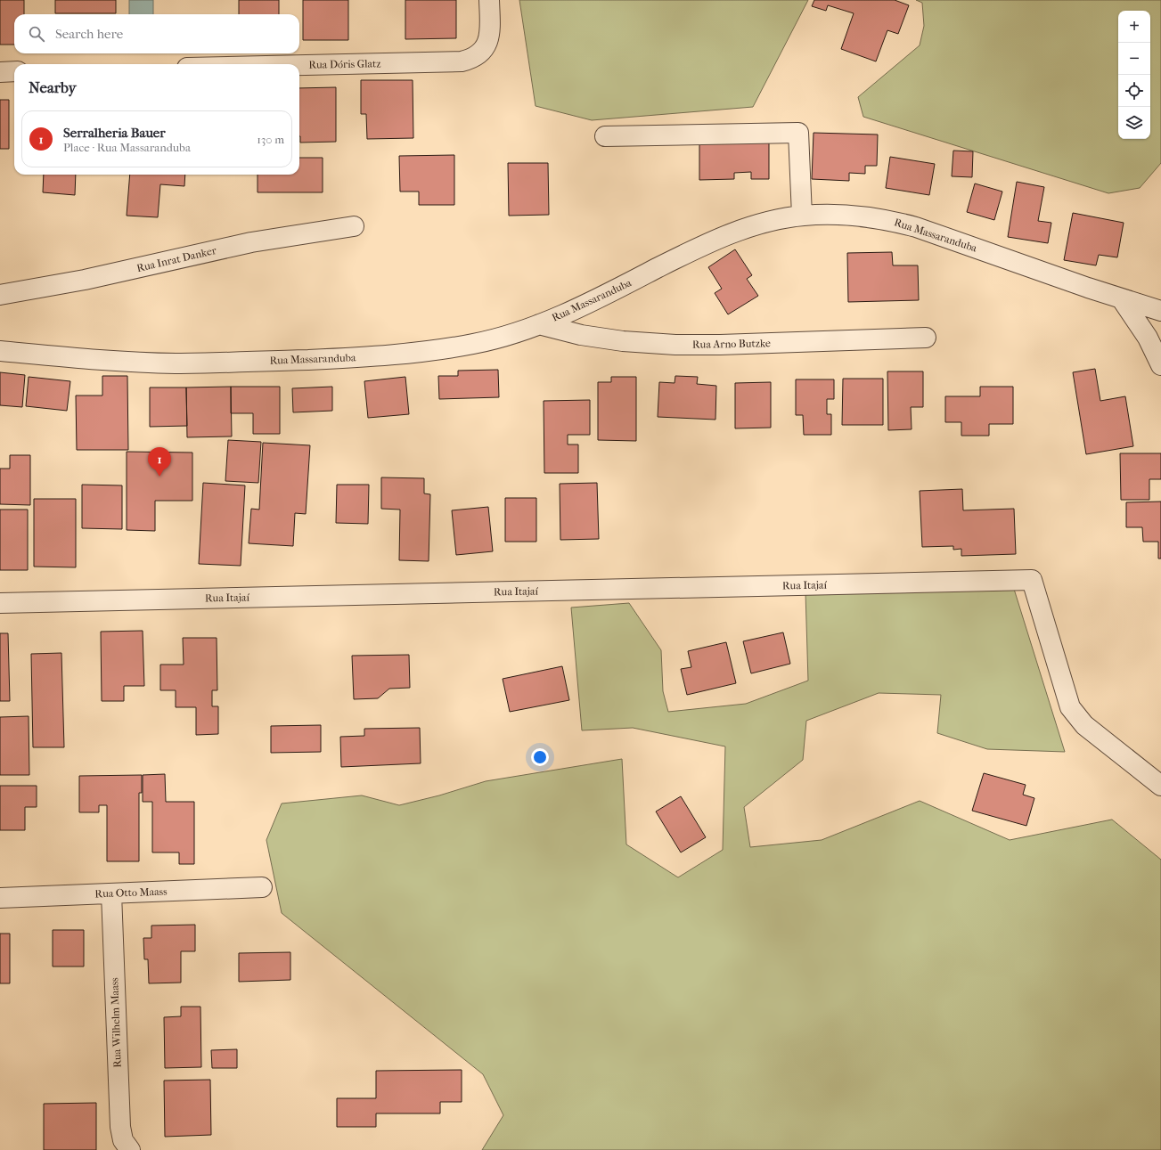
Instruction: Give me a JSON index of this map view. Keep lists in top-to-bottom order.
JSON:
{
  "streets": {
    "street": [
      "Rua Dóris Glatz",
      "Rua Massaranduba",
      "Rua Inrat Danker",
      "Rua Arno Butzke",
      "Rua Itajaí",
      "Rua Otto Maass",
      "Rua Wilhelm Maass"
    ]
  },
  "crossings": [
    ["Rua Massaranduba", "Rua Arno Butzke"],
    ["Rua Otto Maass", "Rua Wilhelm Maass"]
  ],
  "page": {
    "map_buttons": ["+", "−"],
    "search": "Search here",
    "heading": "Nearby",
    "list": [
      {
        "mark": "1",
        "name": "Serralheria Bauer",
        "note": "Place · Rua Massaranduba",
        "value": "130 m"
      }
    ],
    "pins": "1"
  }
}
